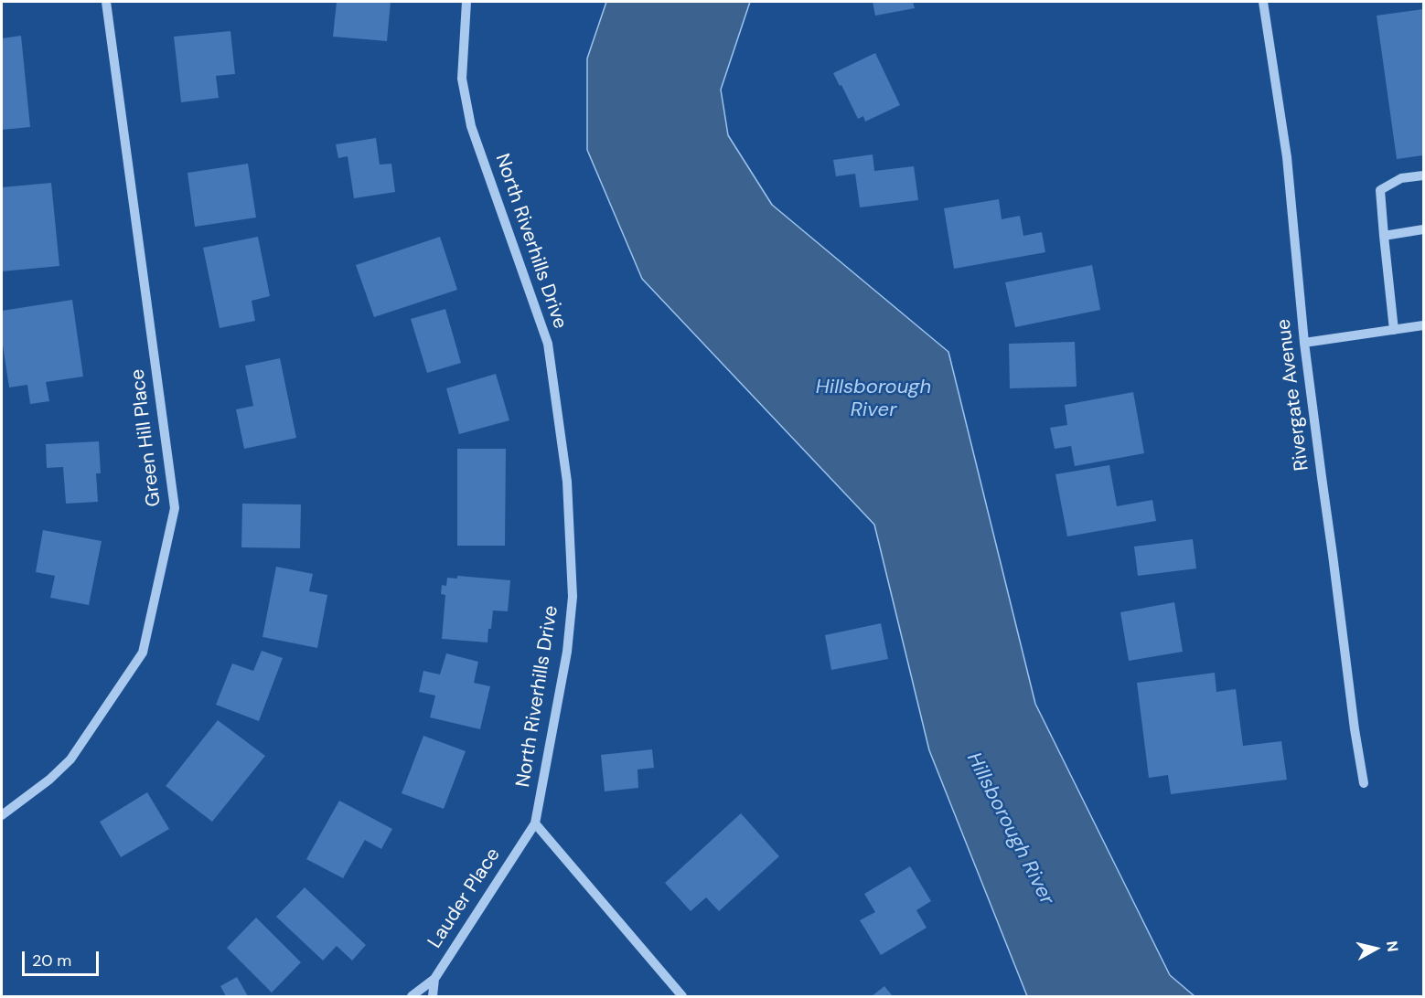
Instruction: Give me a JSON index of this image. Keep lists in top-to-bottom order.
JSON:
{
  "streets": {
    "street": [
      "North Riverhills Drive",
      "Rivergate Avenue",
      "Green Hill Place",
      "Lauder Place"
    ]
  },
  "crossings": [
    ["North Riverhills Drive", "Lauder Place"]
  ],
  "water": ["Hillsborough River"],
  "scale_bar": "20 m",
  "north": "right"
}
